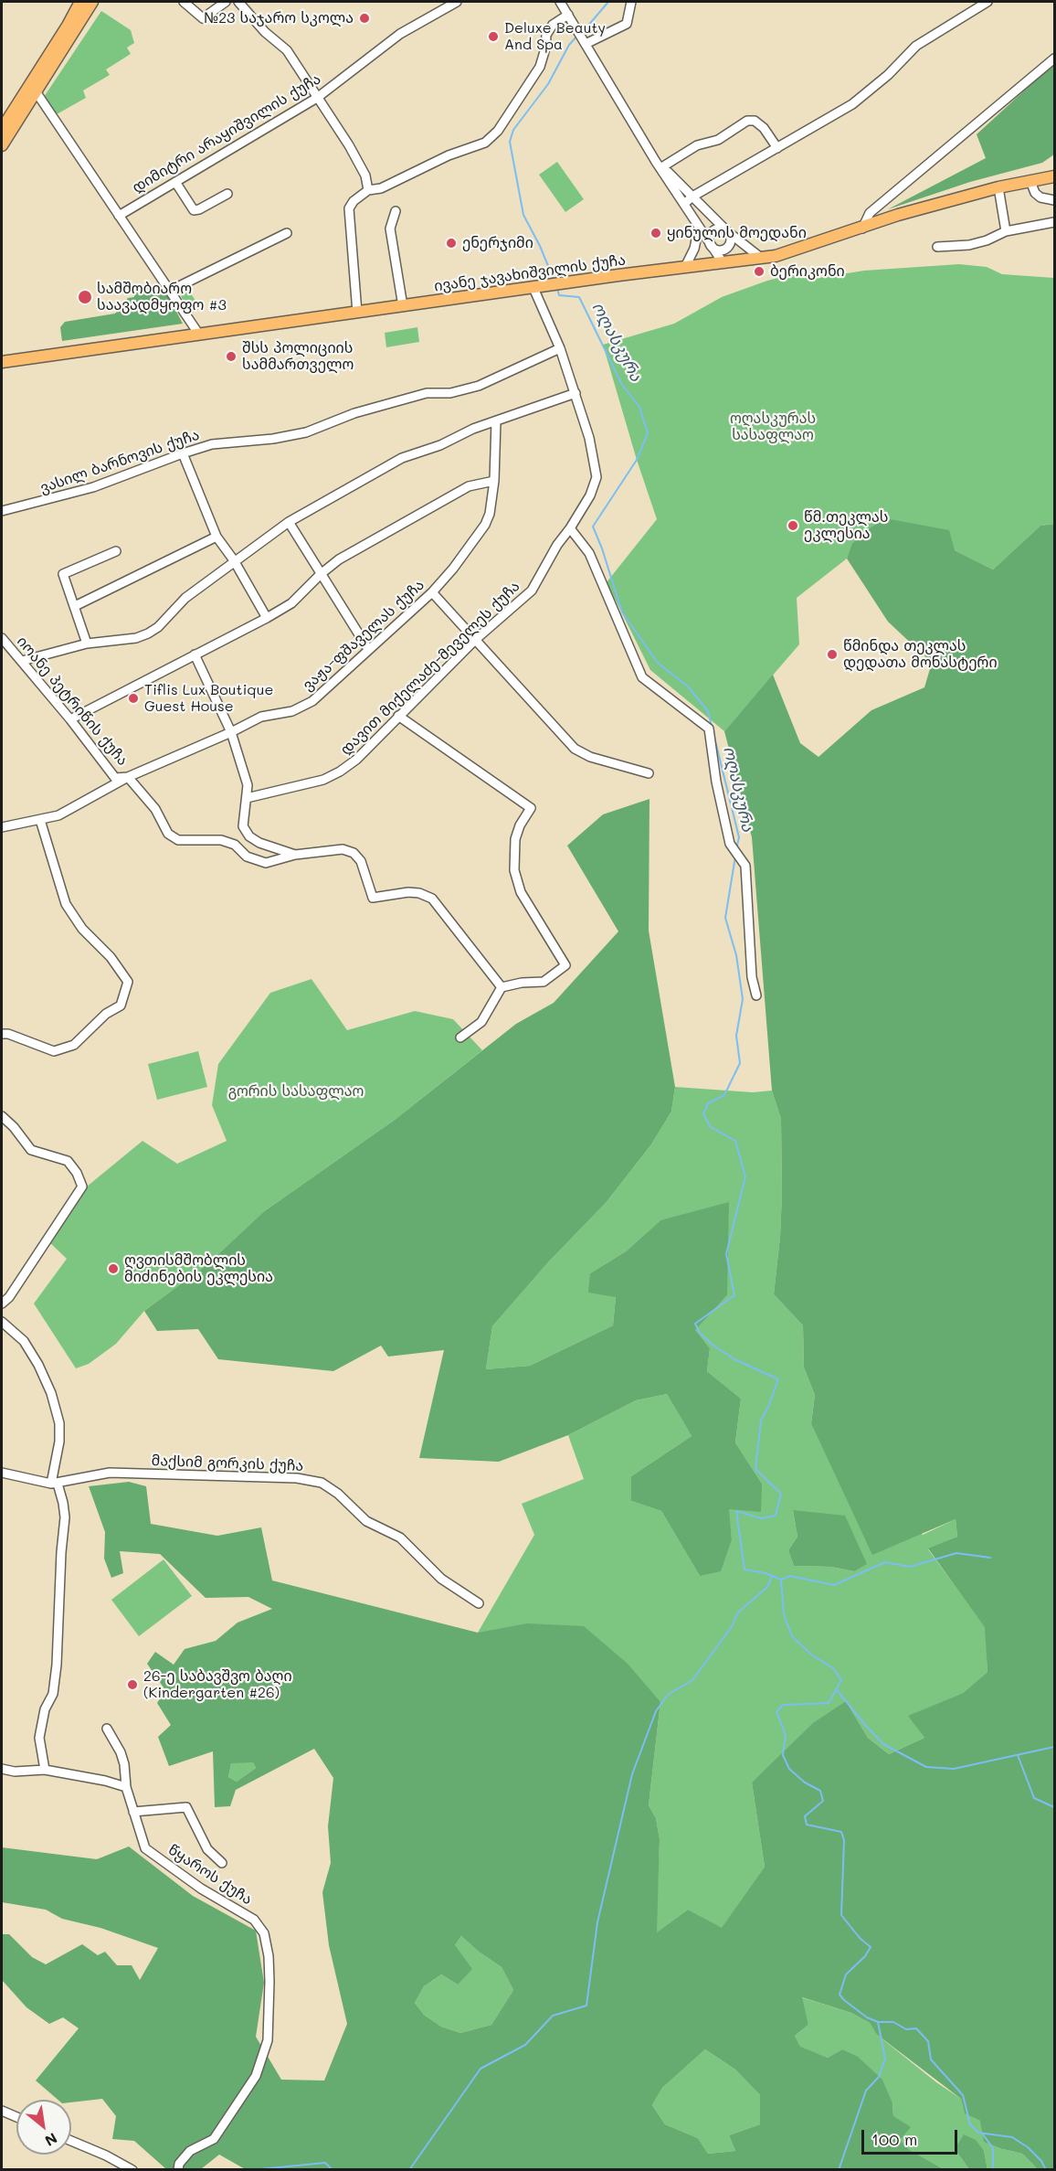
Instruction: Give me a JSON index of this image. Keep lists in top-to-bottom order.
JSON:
{
  "streets": {
    "main road": ["ივანე ჯავახიშვილის ქუჩა"],
    "street": [
      "დიმიტრი არაყიშვილის ქუჩა",
      "ვასილ ბარნოვის ქუჩა",
      "ვაჟა-ფშაველას ქუჩა",
      "დავით მიქელაძე-მეველეს ქუჩა",
      "იოანე პეტრიწის ქუჩა",
      "მაქსიმ გორკის ქუჩა",
      "წყაროს ქუჩა"
    ]
  },
  "crossings": [
    ["ივანე ჯავახიშვილის ქუჩა", "დავით მიქელაძე-მეველეს ქუჩა"],
    ["ვასილ ბარნოვის ქუჩა", "დავით მიქელაძე-მეველეს ქუჩა"],
    ["ვაჟა-ფშაველას ქუჩა", "იოანე პეტრიწის ქუჩა"]
  ],
  "water": ["ოღასკურა"],
  "parks": ["ოღასკურას სასაფლაო", "გორის სასაფლაო"],
  "places": [
    "№23 საჯარო სკოლა",
    "Deluxe Beauty And Spa",
    "ყინულის მოედანი",
    "ენერჯიმი",
    "ბერიკონი",
    "სამშობიარო საავადმყოფო #3",
    "შსს პოლიციის სამმართველო",
    "წმ.თეკლას ეკლესია",
    "წმინდა თეკლას დედათა მონასტერი",
    "Tiflis Lux Boutique Guest House",
    "ღვთისმშობლის მიძინების ეკლესია",
    "26-ე საბავშვო ბაღი (Kindergarten #26)"
  ],
  "scale_bar": "100 m",
  "north": "bottom right"
}
